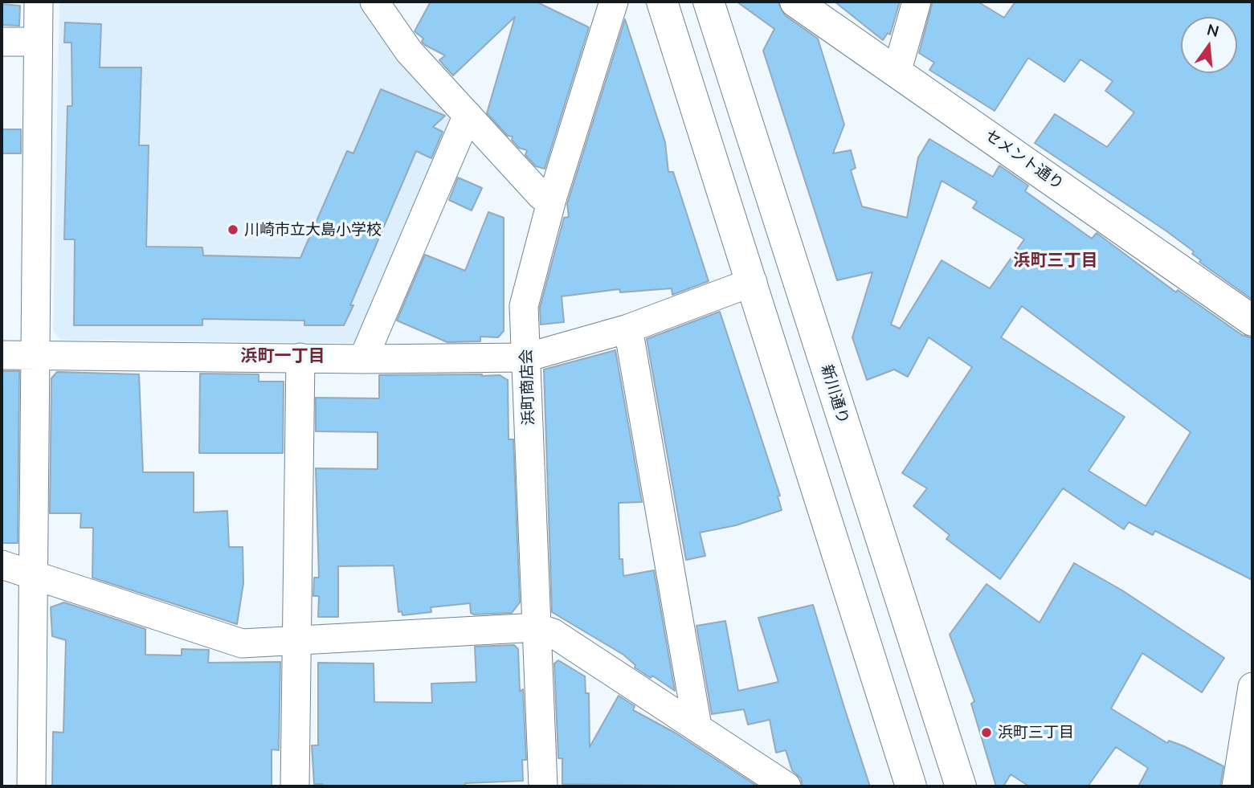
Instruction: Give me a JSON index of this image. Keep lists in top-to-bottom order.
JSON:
{
  "streets": {
    "main road": ["セメント通り", "新川通り"],
    "street": ["浜町商店会"]
  },
  "districts": ["浜町三丁目", "浜町一丁目"],
  "places": ["川崎市立大島小学校", "浜町三丁目"],
  "north": "top"
}
